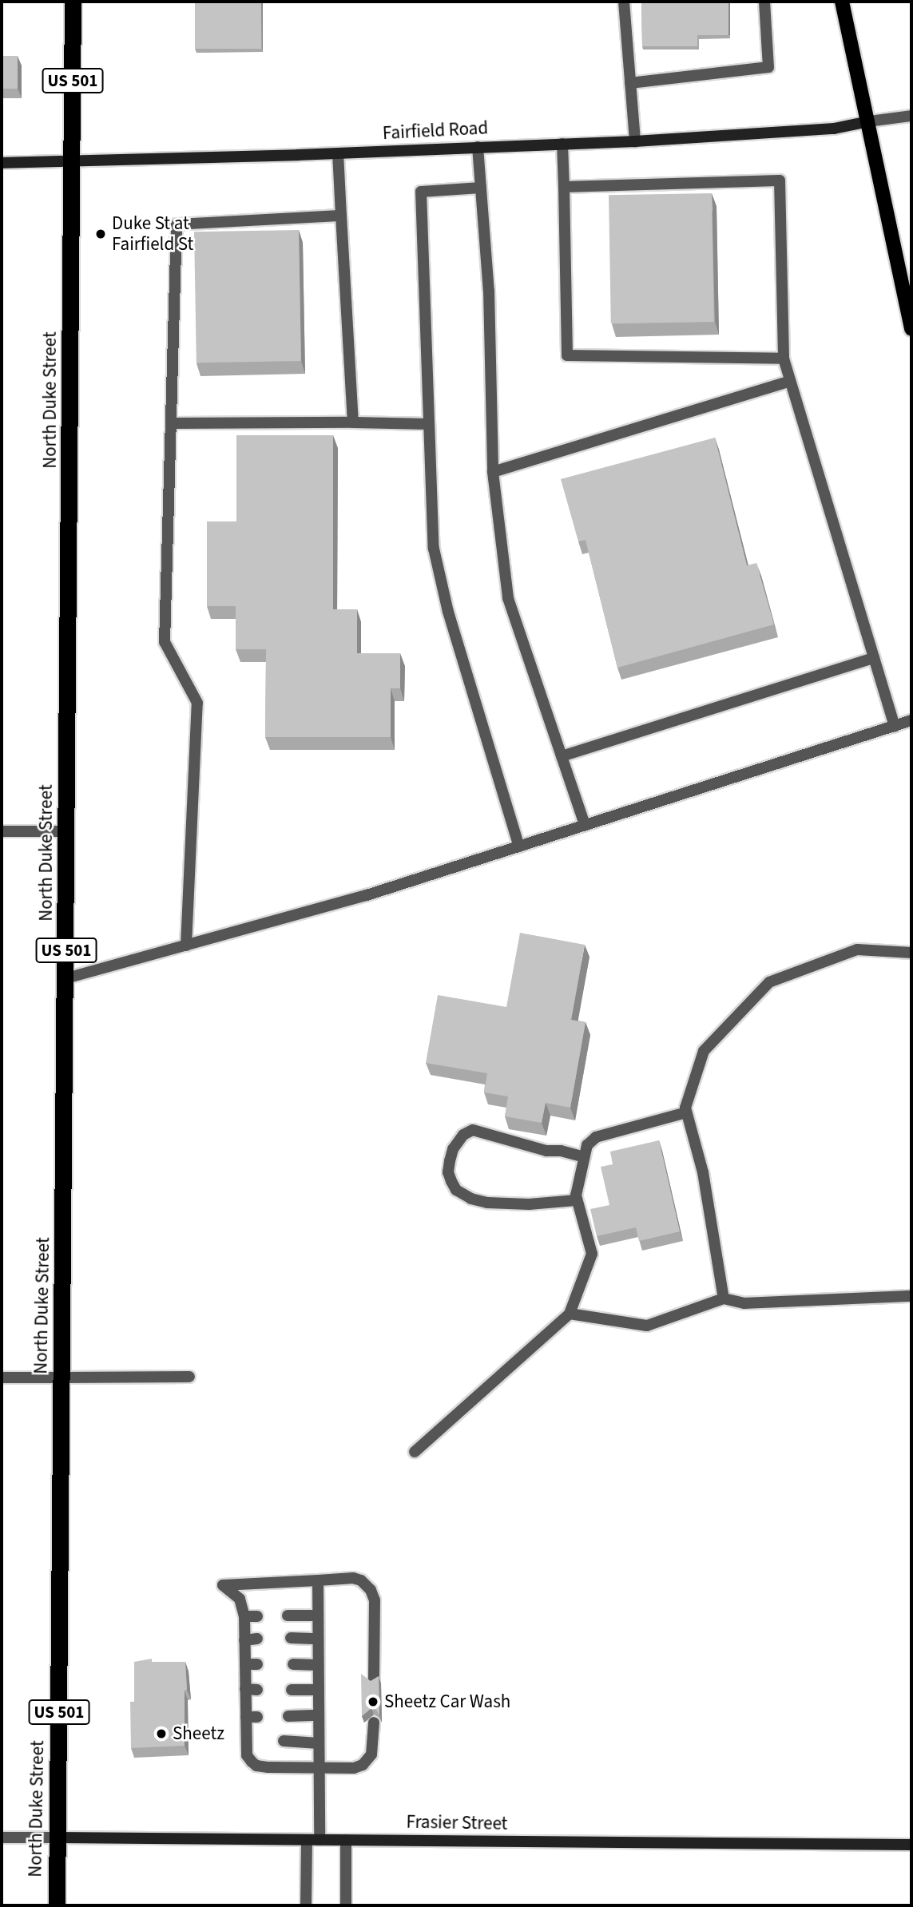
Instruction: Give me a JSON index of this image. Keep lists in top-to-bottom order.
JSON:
{
  "streets": {
    "highway": ["US 501", "North Duke Street"],
    "street": ["Fairfield Road", "Frasier Street"]
  },
  "crossings": [
    ["Fairfield Road", "North Duke Street"],
    ["North Duke Street", "Frasier Street"]
  ],
  "places": ["Duke St at Fairfield St", "Sheetz Car Wash", "Sheetz"]
}
